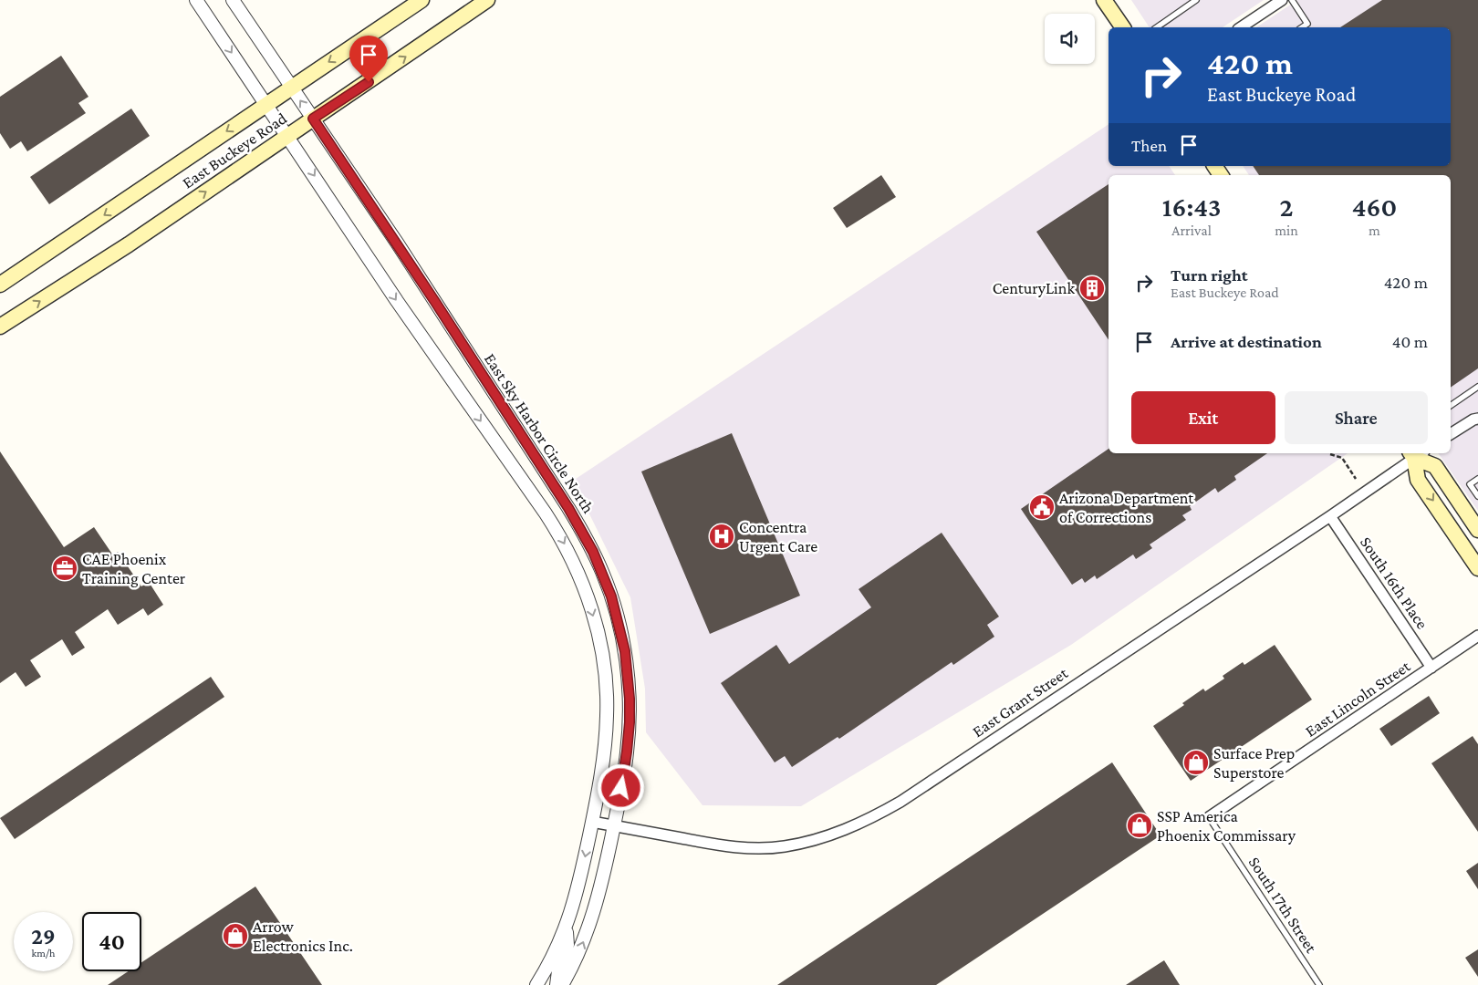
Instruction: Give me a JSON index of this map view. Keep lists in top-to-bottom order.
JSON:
{
  "streets": {
    "main road": ["East Buckeye Road"],
    "street": [
      "East Sky Harbor Circle North",
      "South 16th Place",
      "East Lincoln Street",
      "East Grant Street"
    ],
    "lane": ["South 17th Street"]
  },
  "crossings": [
    ["East Buckeye Road", "East Sky Harbor Circle North"],
    ["East Sky Harbor Circle North", "East Grant Street"],
    ["South 16th Place", "East Lincoln Street"],
    ["South 16th Place", "East Grant Street"],
    ["East Lincoln Street", "South 17th Street"]
  ],
  "places": {
    "building": ["CenturyLink"],
    "public building": ["Arizona Department of Corrections"],
    "hospital": ["Concentra Urgent Care"],
    "office": ["CAE Phoenix Training Center"],
    "shop": ["Surface Prep Superstore", "SSP America Phoenix Commissary", "Arrow Electronics Inc."]
  },
  "page": {
    "turn": ["420 m", "East Buckeye Road"],
    "then": "Then",
    "eta": [
      "16:43",
      "Arrival",
      "2",
      "min",
      "460",
      "m"
    ],
    "list": [
      {
        "name": "Turn right",
        "note": "East Buckeye Road",
        "value": "420 m"
      },
      {
        "name": "Arrive at destination",
        "value": "40 m"
      }
    ],
    "buttons": ["Exit", "Share"],
    "speed": "29 km/h",
    "limit": "40"
  }
}
